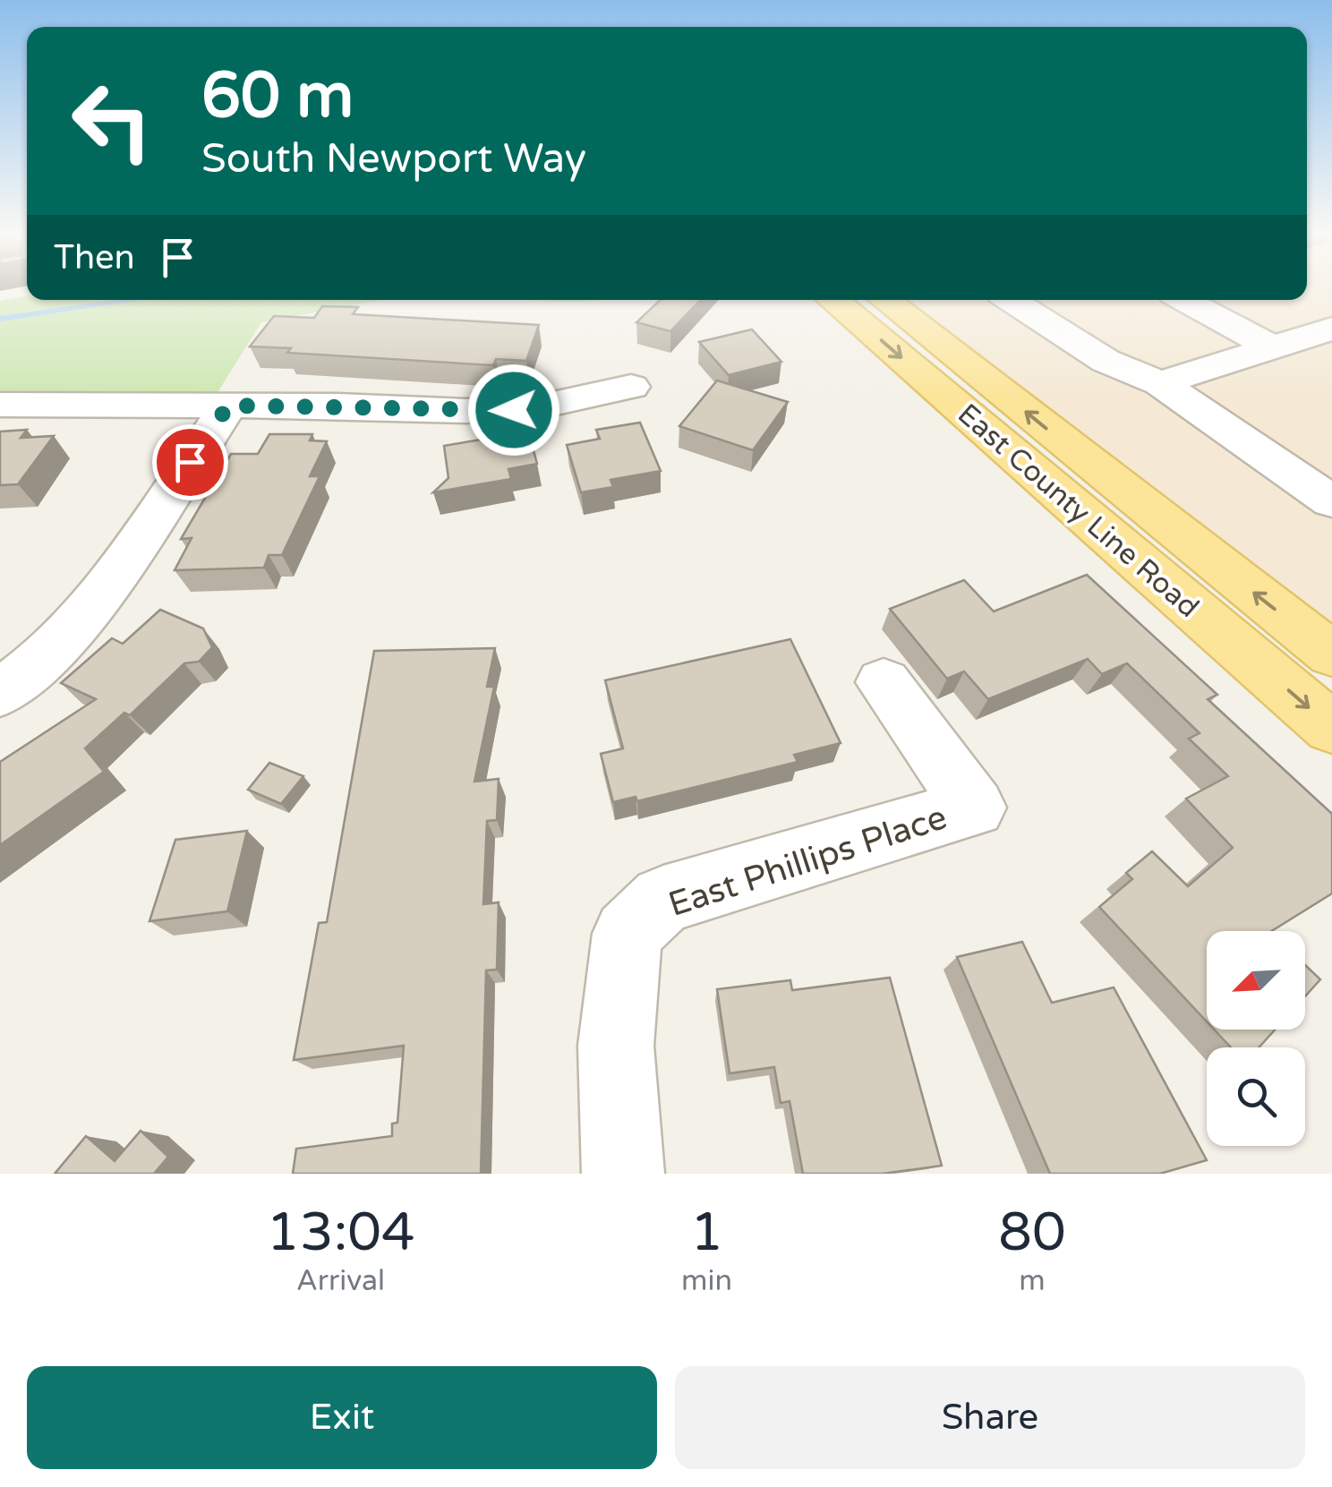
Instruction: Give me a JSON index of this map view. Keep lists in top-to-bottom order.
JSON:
{
  "streets": {
    "main road": ["East County Line Road"],
    "street": ["East Phillips Place"]
  },
  "north": "bottom left",
  "page": {
    "turn": ["60 m", "South Newport Way"],
    "then": "Then",
    "eta": [
      "13:04",
      "Arrival",
      "1",
      "min",
      "80",
      "m"
    ],
    "buttons": ["Exit", "Share"]
  }
}
